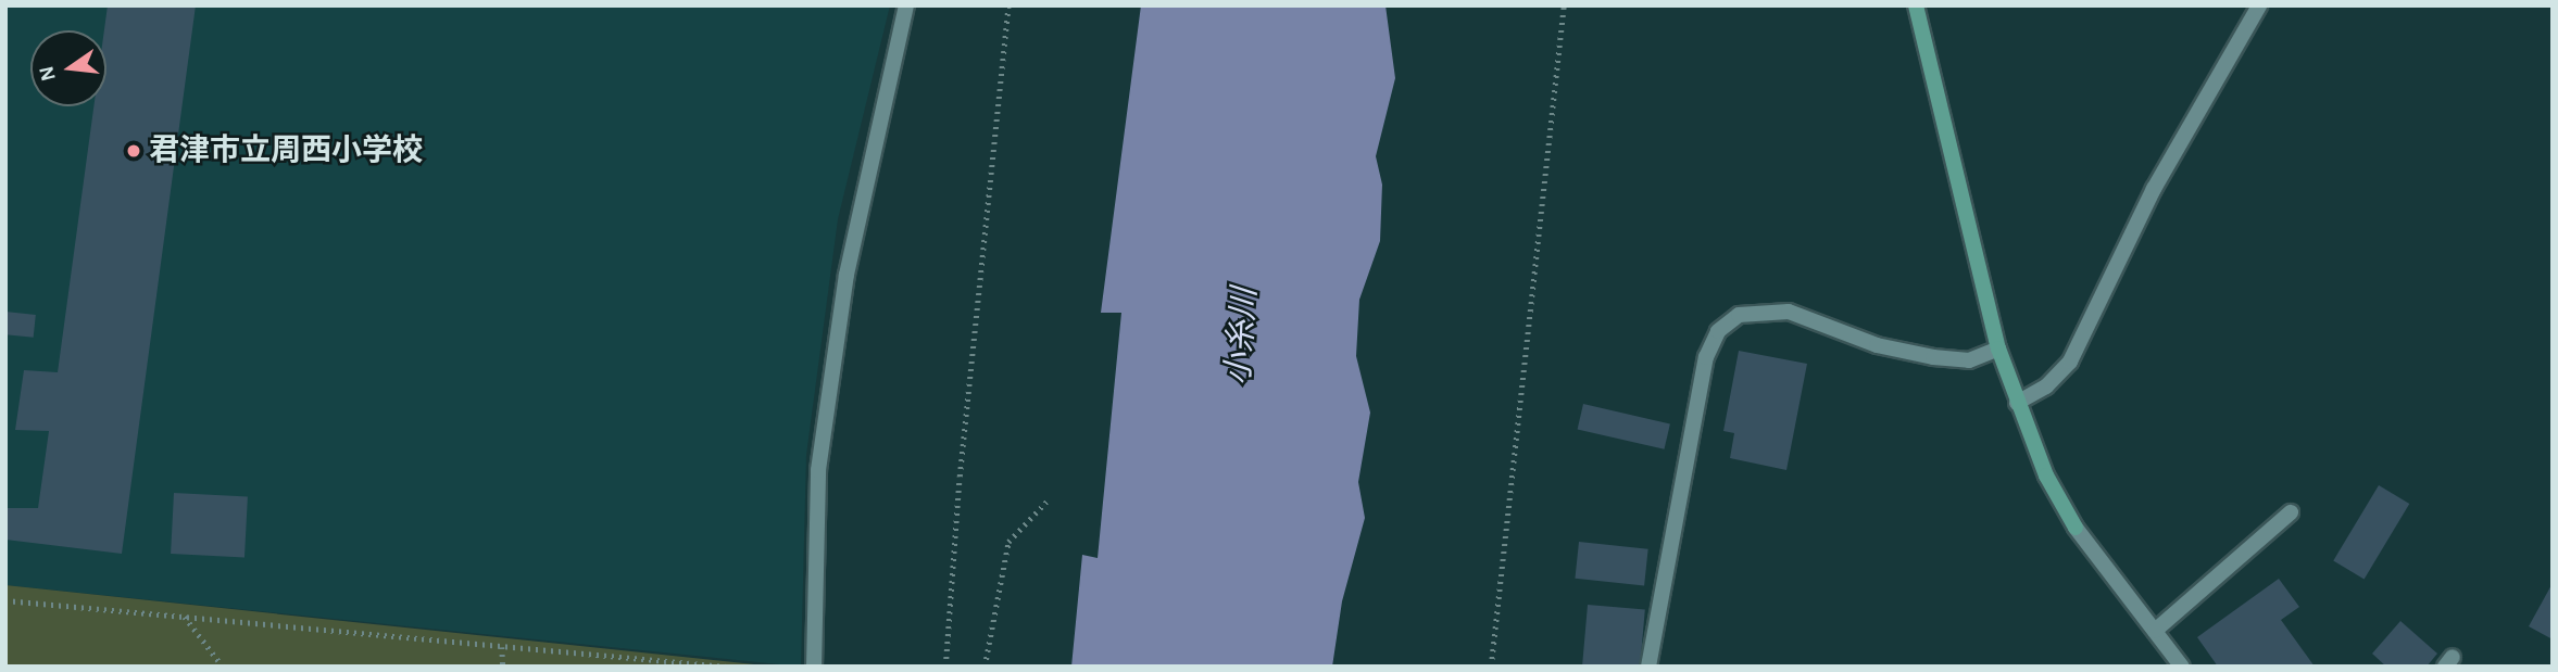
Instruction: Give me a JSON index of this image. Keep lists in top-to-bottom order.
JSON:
{
  "water": ["小糸川"],
  "places": ["君津市立周西小学校"],
  "north": "left"
}
